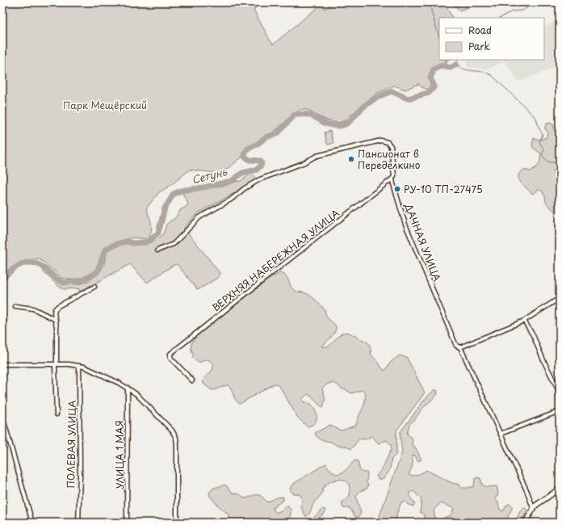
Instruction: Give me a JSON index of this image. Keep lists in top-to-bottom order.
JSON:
{
  "streets": {
    "street": [
      "ДАЧНАЯ УЛИЦА",
      "ВЕРХНЯЯ НАБЕРЕЖНАЯ УЛИЦА",
      "ПОЛЕВАЯ УЛИЦА",
      "УЛИЦА 1 МАЯ"
    ]
  },
  "crossings": [
    ["ДАЧНАЯ УЛИЦА", "ВЕРХНЯЯ НАБЕРЕЖНАЯ УЛИЦА"]
  ],
  "water": ["Сетунь"],
  "parks": ["Парк Мещёрский"],
  "places": ["Пансионат в Переделкино", "РУ-10 ТП-27475"],
  "legend": ["Road", "Park"]
}
